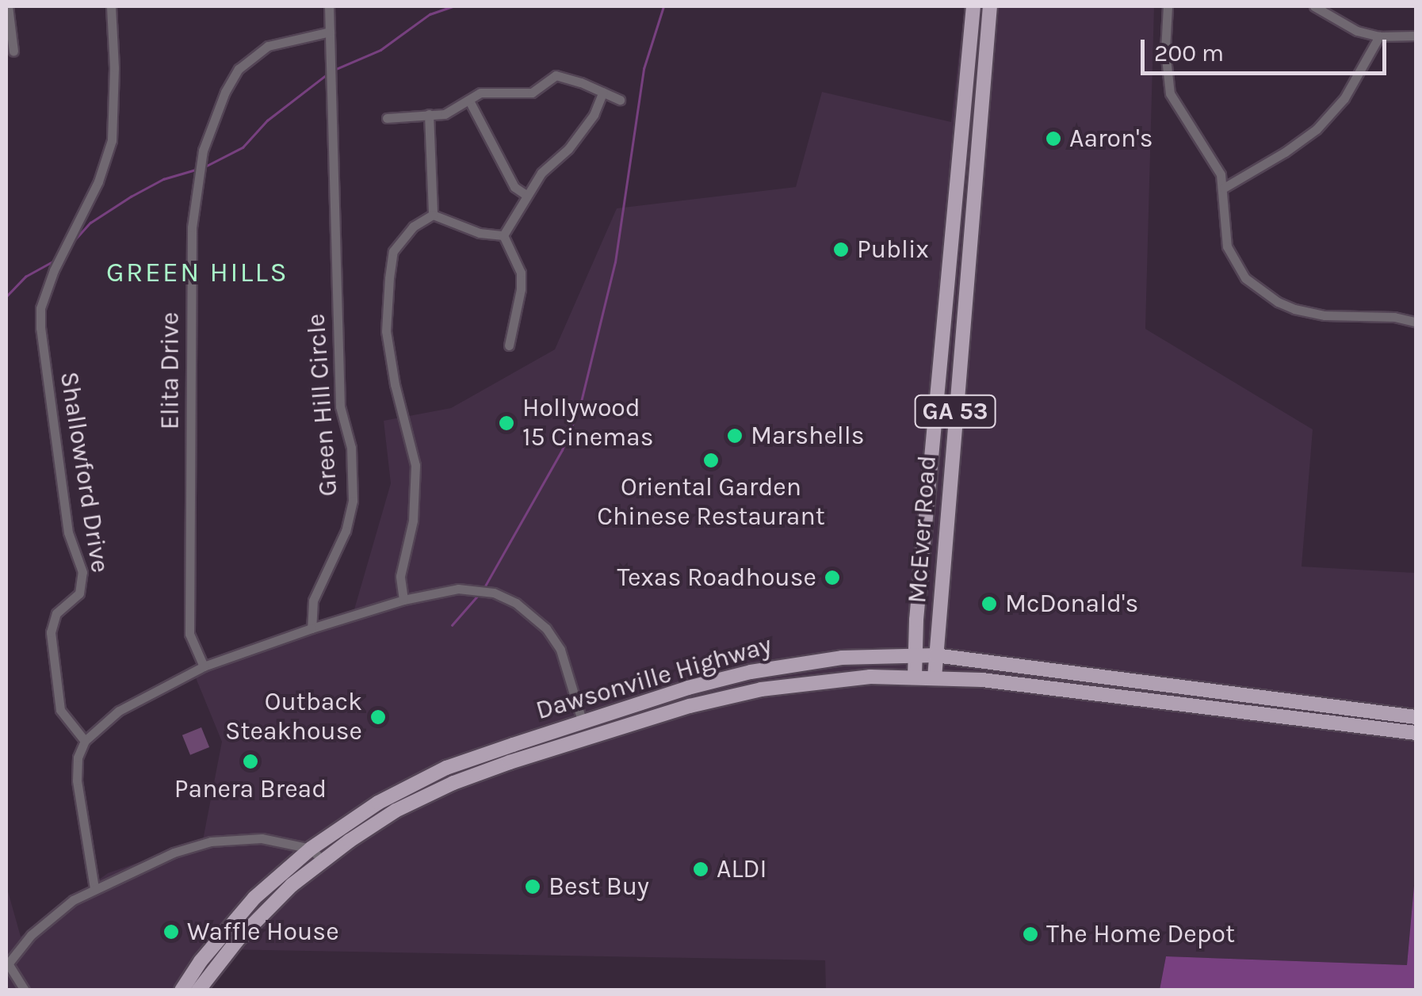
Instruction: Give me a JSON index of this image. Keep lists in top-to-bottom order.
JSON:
{
  "streets": {
    "main road": ["GA 53", "McEver Road", "Dawsonville Highway"],
    "street": ["Elita Drive", "Green Hill Circle", "Shallowford Drive"]
  },
  "crossings": [
    ["Elita Drive", "Green Hill Circle"],
    ["McEver Road", "Dawsonville Highway"]
  ],
  "districts": ["GREEN HILLS"],
  "places": [
    "Aaron's",
    "Publix",
    "Hollywood 15 Cinemas",
    "Marshells",
    "Oriental Garden Chinese Restaurant",
    "Texas Roadhouse",
    "McDonald's",
    "Outback Steakhouse",
    "Panera Bread",
    "ALDI",
    "Best Buy",
    "Waffle House",
    "The Home Depot"
  ],
  "scale_bar": "200 m"
}
